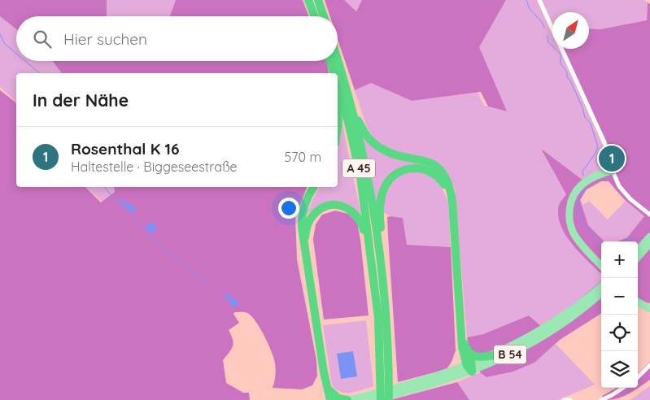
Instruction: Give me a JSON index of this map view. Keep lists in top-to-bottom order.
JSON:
{
  "streets": {
    "highway": ["A 45"],
    "main road": ["B 54"]
  },
  "crossings": [
    ["A 45", "B 54"]
  ],
  "north": "top right",
  "page": {
    "search": "Hier suchen",
    "heading": "In der Nähe",
    "list": [
      {
        "mark": "1",
        "name": "Rosenthal K 16",
        "note": "Haltestelle · Biggeseestraße",
        "value": "570 m"
      }
    ],
    "pins": "1",
    "map_buttons": ["+", "−"]
  }
}
